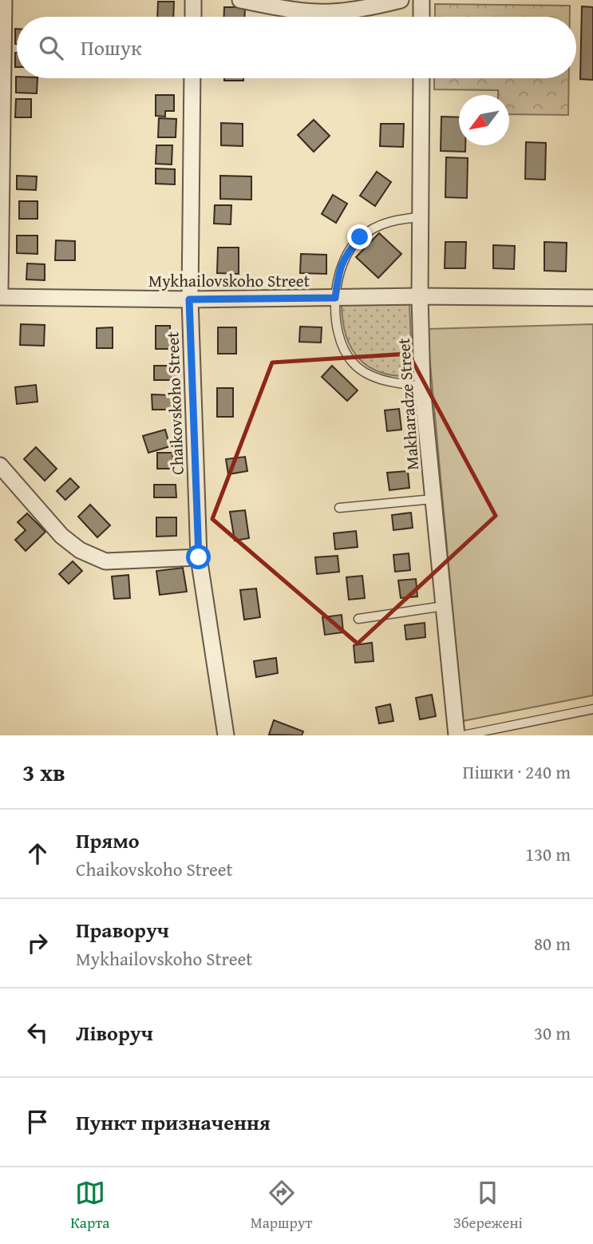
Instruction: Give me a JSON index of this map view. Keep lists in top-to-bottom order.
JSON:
{
  "streets": {
    "street": ["Mykhailovskoho Street", "Chaikovskoho Street", "Makharadze Street"]
  },
  "crossings": [
    ["Mykhailovskoho Street", "Chaikovskoho Street"],
    ["Mykhailovskoho Street", "Makharadze Street"]
  ],
  "north": "bottom left",
  "page": {
    "search": "Пошук",
    "heading": ["3 хв", "Пішки · 240 m"],
    "list": [
      ["Прямо", "Chaikovskoho Street", "130 m"],
      ["Праворуч", "Mykhailovskoho Street", "80 m"],
      ["Ліворуч", "30 m"],
      "Пункт призначення"
    ],
    "nav": ["Карта", "Маршрут", "Збережені"]
  }
}
